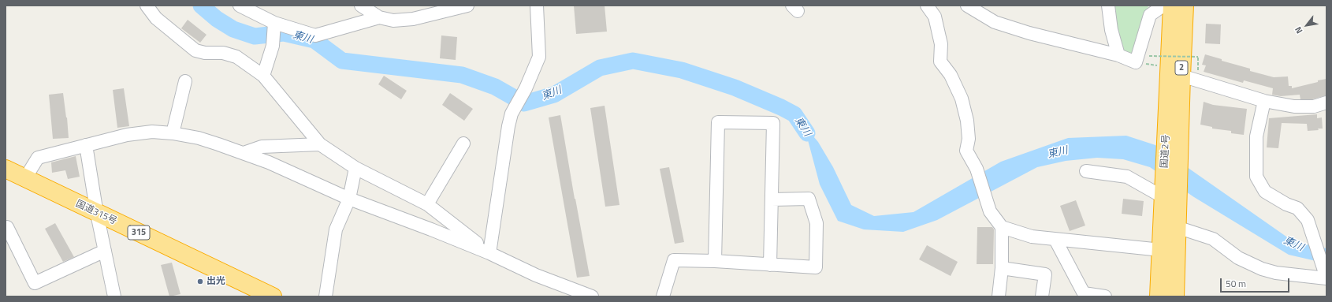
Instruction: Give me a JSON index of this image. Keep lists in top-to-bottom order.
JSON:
{
  "streets": {
    "highway": [
      "2",
      "国道2号",
      "国道315号",
      "315"
    ]
  },
  "crossings": [
    ["2", "国道2号"]
  ],
  "water": ["東川"],
  "places": ["出光"],
  "scale_bar": "50 m",
  "north": "bottom left"
}
